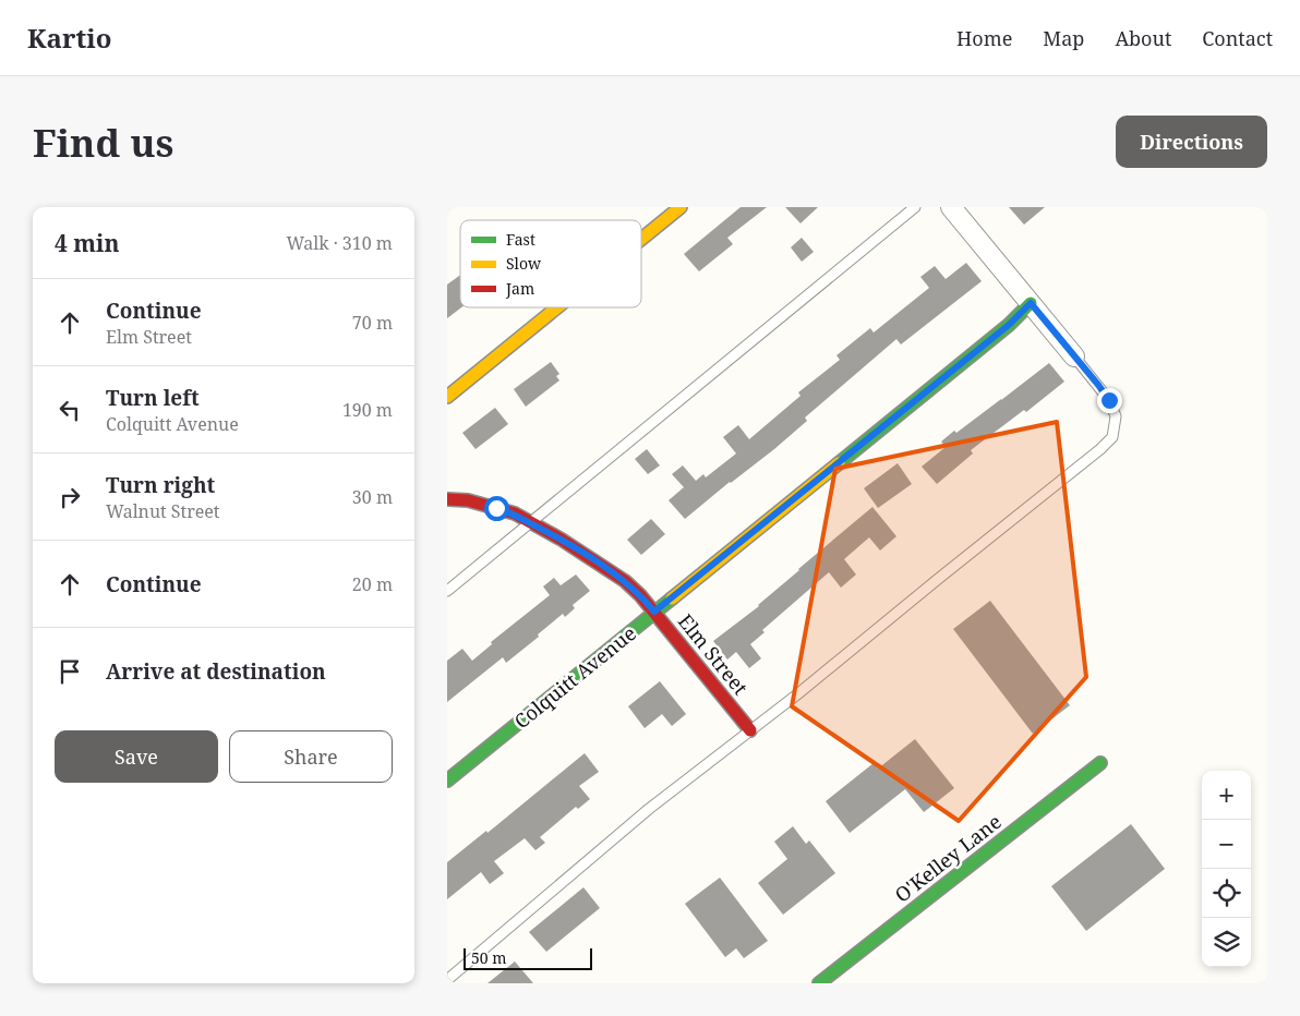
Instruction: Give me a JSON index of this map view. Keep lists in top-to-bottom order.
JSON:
{
  "streets": {
    "street": ["Elm Street", "Colquitt Avenue", "O'Kelley Lane"]
  },
  "crossings": [
    ["Elm Street", "Colquitt Avenue"]
  ],
  "legend": ["Fast", "Slow", "Jam"],
  "scale_bar": "50 m",
  "page": {
    "header": "Kartio",
    "nav": [
      "Home",
      "Map",
      "About",
      "Contact"
    ],
    "buttons": [
      "Directions",
      ["Save", "Share"]
    ],
    "title": "Find us",
    "heading": ["4 min", "Walk · 310 m"],
    "list": [
      ["Continue", "Elm Street", "70 m"],
      ["Turn left", "Colquitt Avenue", "190 m"],
      ["Turn right", "Walnut Street", "30 m"],
      ["Continue", "20 m"],
      "Arrive at destination"
    ],
    "map_buttons": ["+", "−"],
    "scale": "50 m"
  }
}
